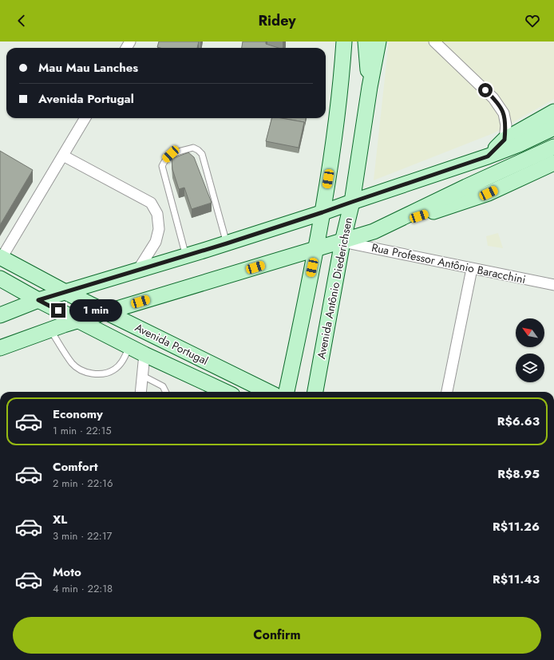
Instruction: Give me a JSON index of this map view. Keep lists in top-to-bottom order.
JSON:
{
  "streets": {
    "main road": ["Avenida Antônio Diederichsen", "Avenida Portugal"],
    "street": ["Rua Professor Antônio Baracchini"]
  },
  "crossings": [
    ["Rua Professor Antônio Baracchini", "Avenida Antônio Diederichsen"]
  ],
  "north": "top left",
  "page": {
    "header": "Ridey",
    "banner": ["Mau Mau Lanches", "Avenida Portugal"],
    "bubble": "1 min",
    "list": [
      {
        "name": "Economy",
        "note": "1 min · 22:15",
        "value": "R$6.63"
      },
      {
        "name": "Comfort",
        "note": "2 min · 22:16",
        "value": "R$8.95"
      },
      {
        "name": "XL",
        "note": "3 min · 22:17",
        "value": "R$11.26"
      },
      {
        "name": "Moto",
        "note": "4 min · 22:18",
        "value": "R$11.43"
      }
    ],
    "buttons": "Confirm"
  }
}
